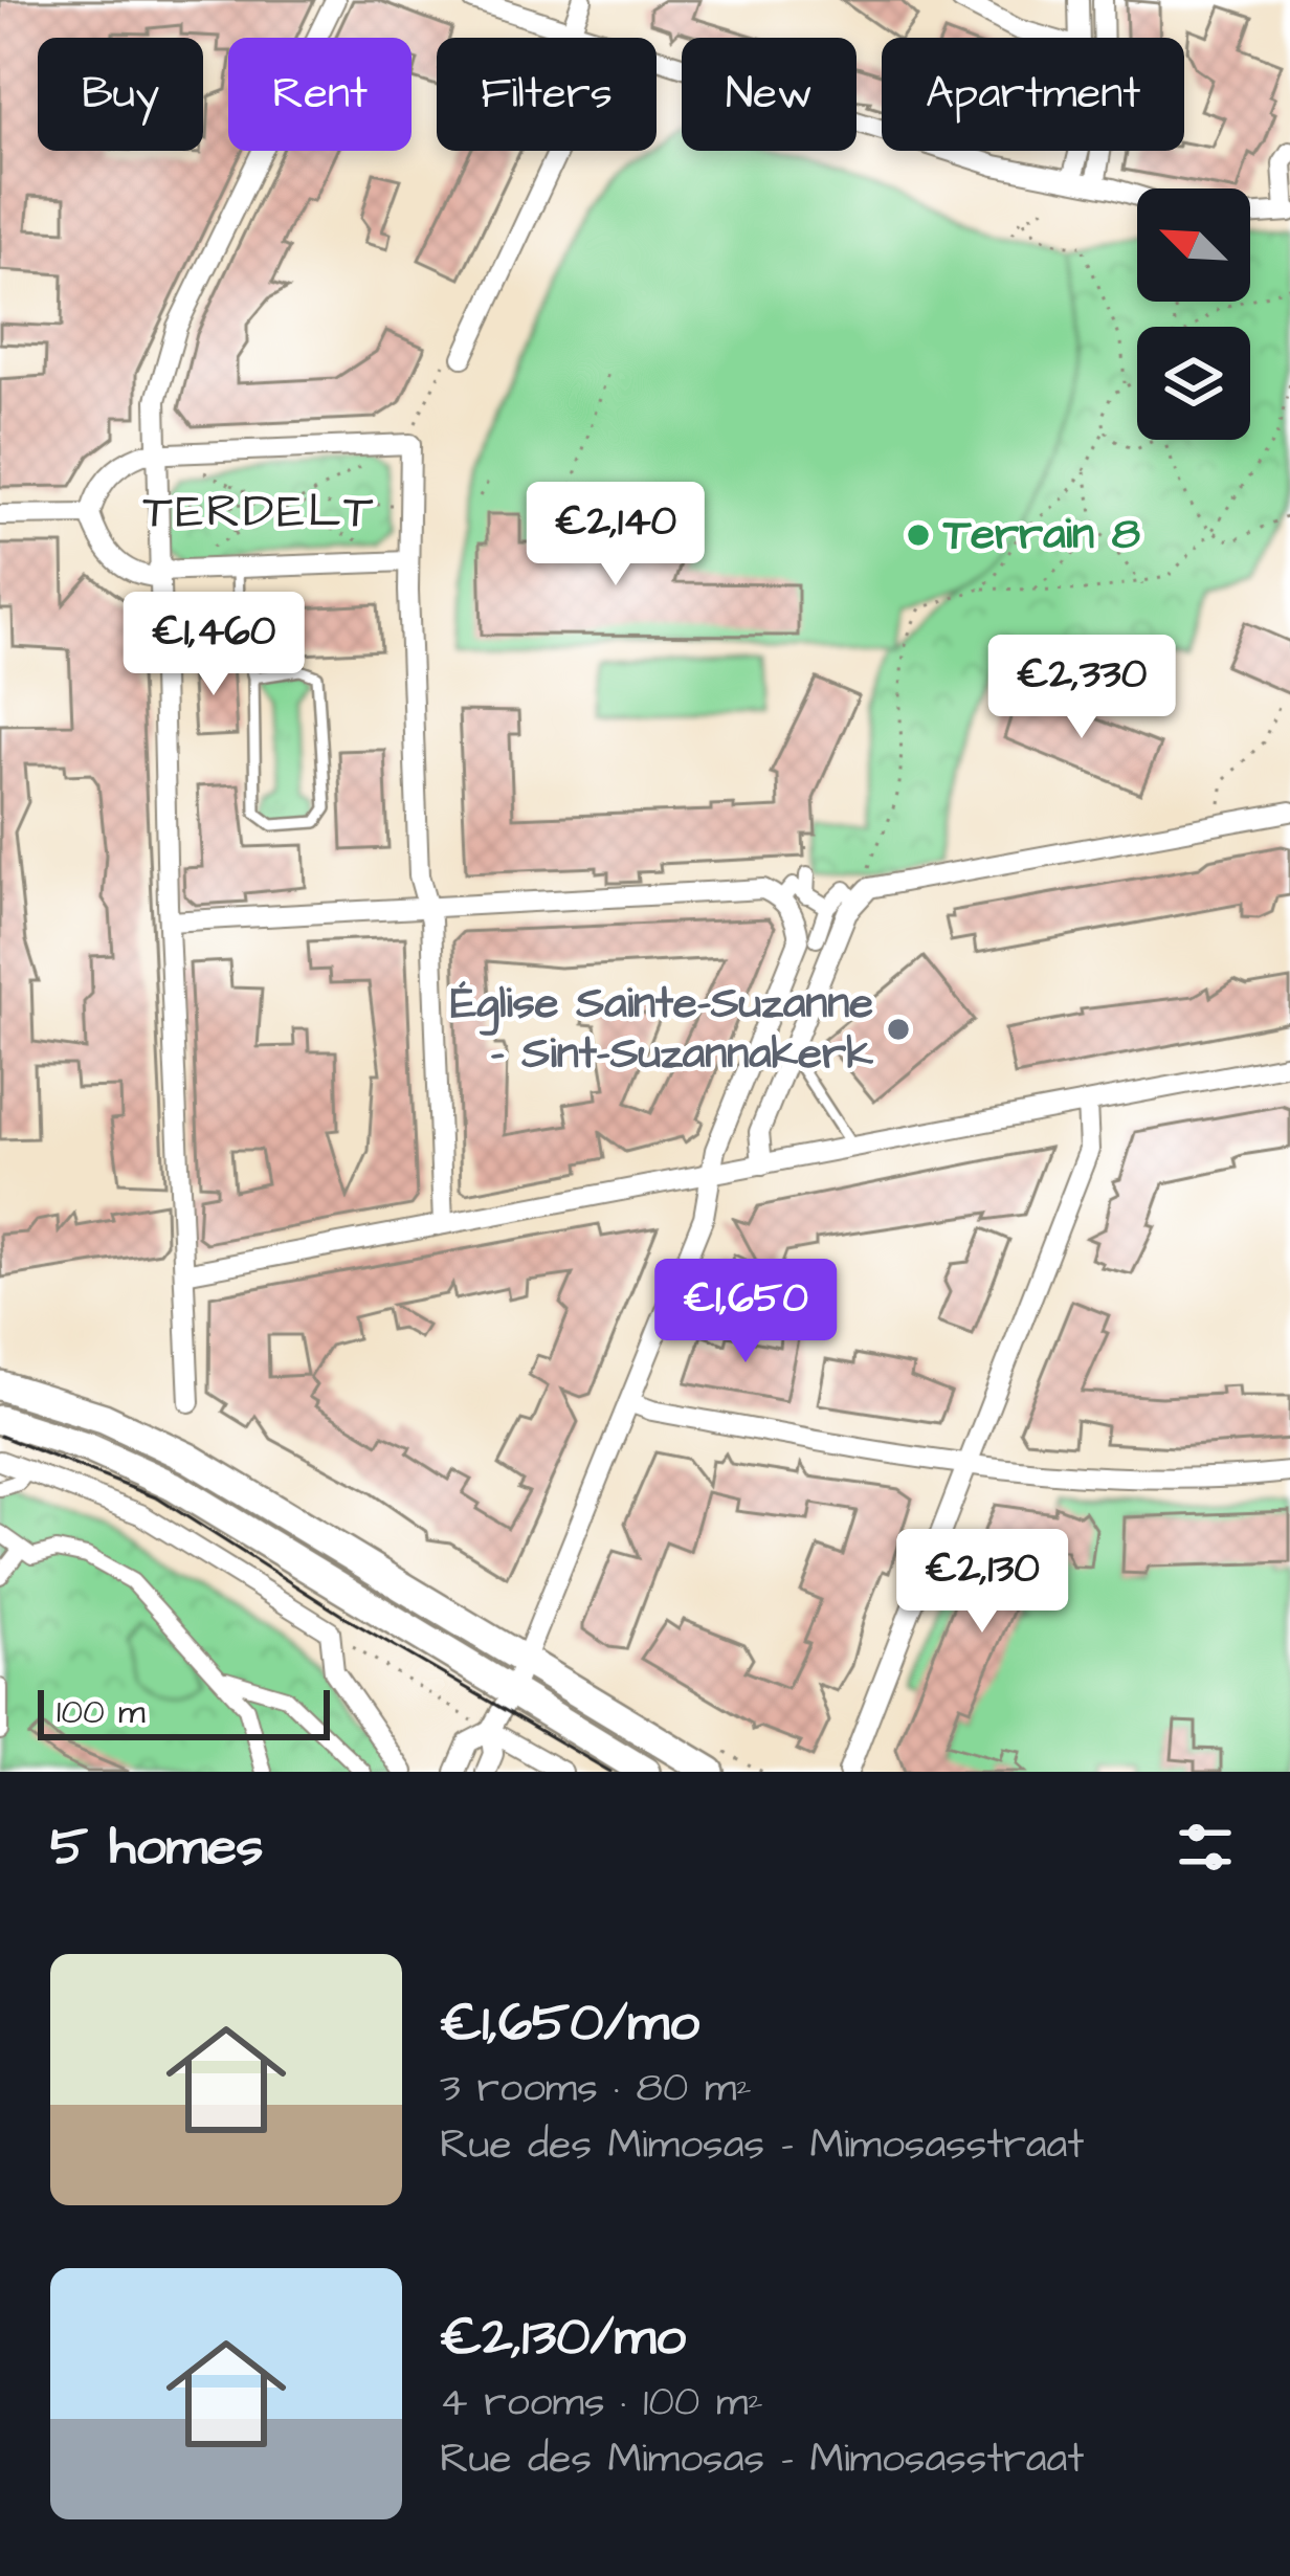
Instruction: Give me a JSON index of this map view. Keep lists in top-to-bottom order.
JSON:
{
  "districts": ["TERDELT"],
  "places": ["Terrain 8", "Église Sainte-Suzanne - Sint-Suzannakerk"],
  "scale_bar": "100 m",
  "north": "top left",
  "page": {
    "chip": [
      "Buy",
      "Rent",
      "Filters",
      "New",
      "Apartment"
    ],
    "price": [
      "€2,140",
      "€1,460",
      "€2,330",
      "€1,650",
      "€2,130"
    ],
    "scale": "100 m",
    "heading": "5 homes",
    "list": [
      {
        "name": "€1,650/mo",
        "note": "3 rooms · 80 m² · Rue des Mimosas - Mimosasstraat"
      },
      {
        "name": "€2,130/mo",
        "note": "4 rooms · 100 m² · Rue des Mimosas - Mimosasstraat"
      }
    ]
  }
}
